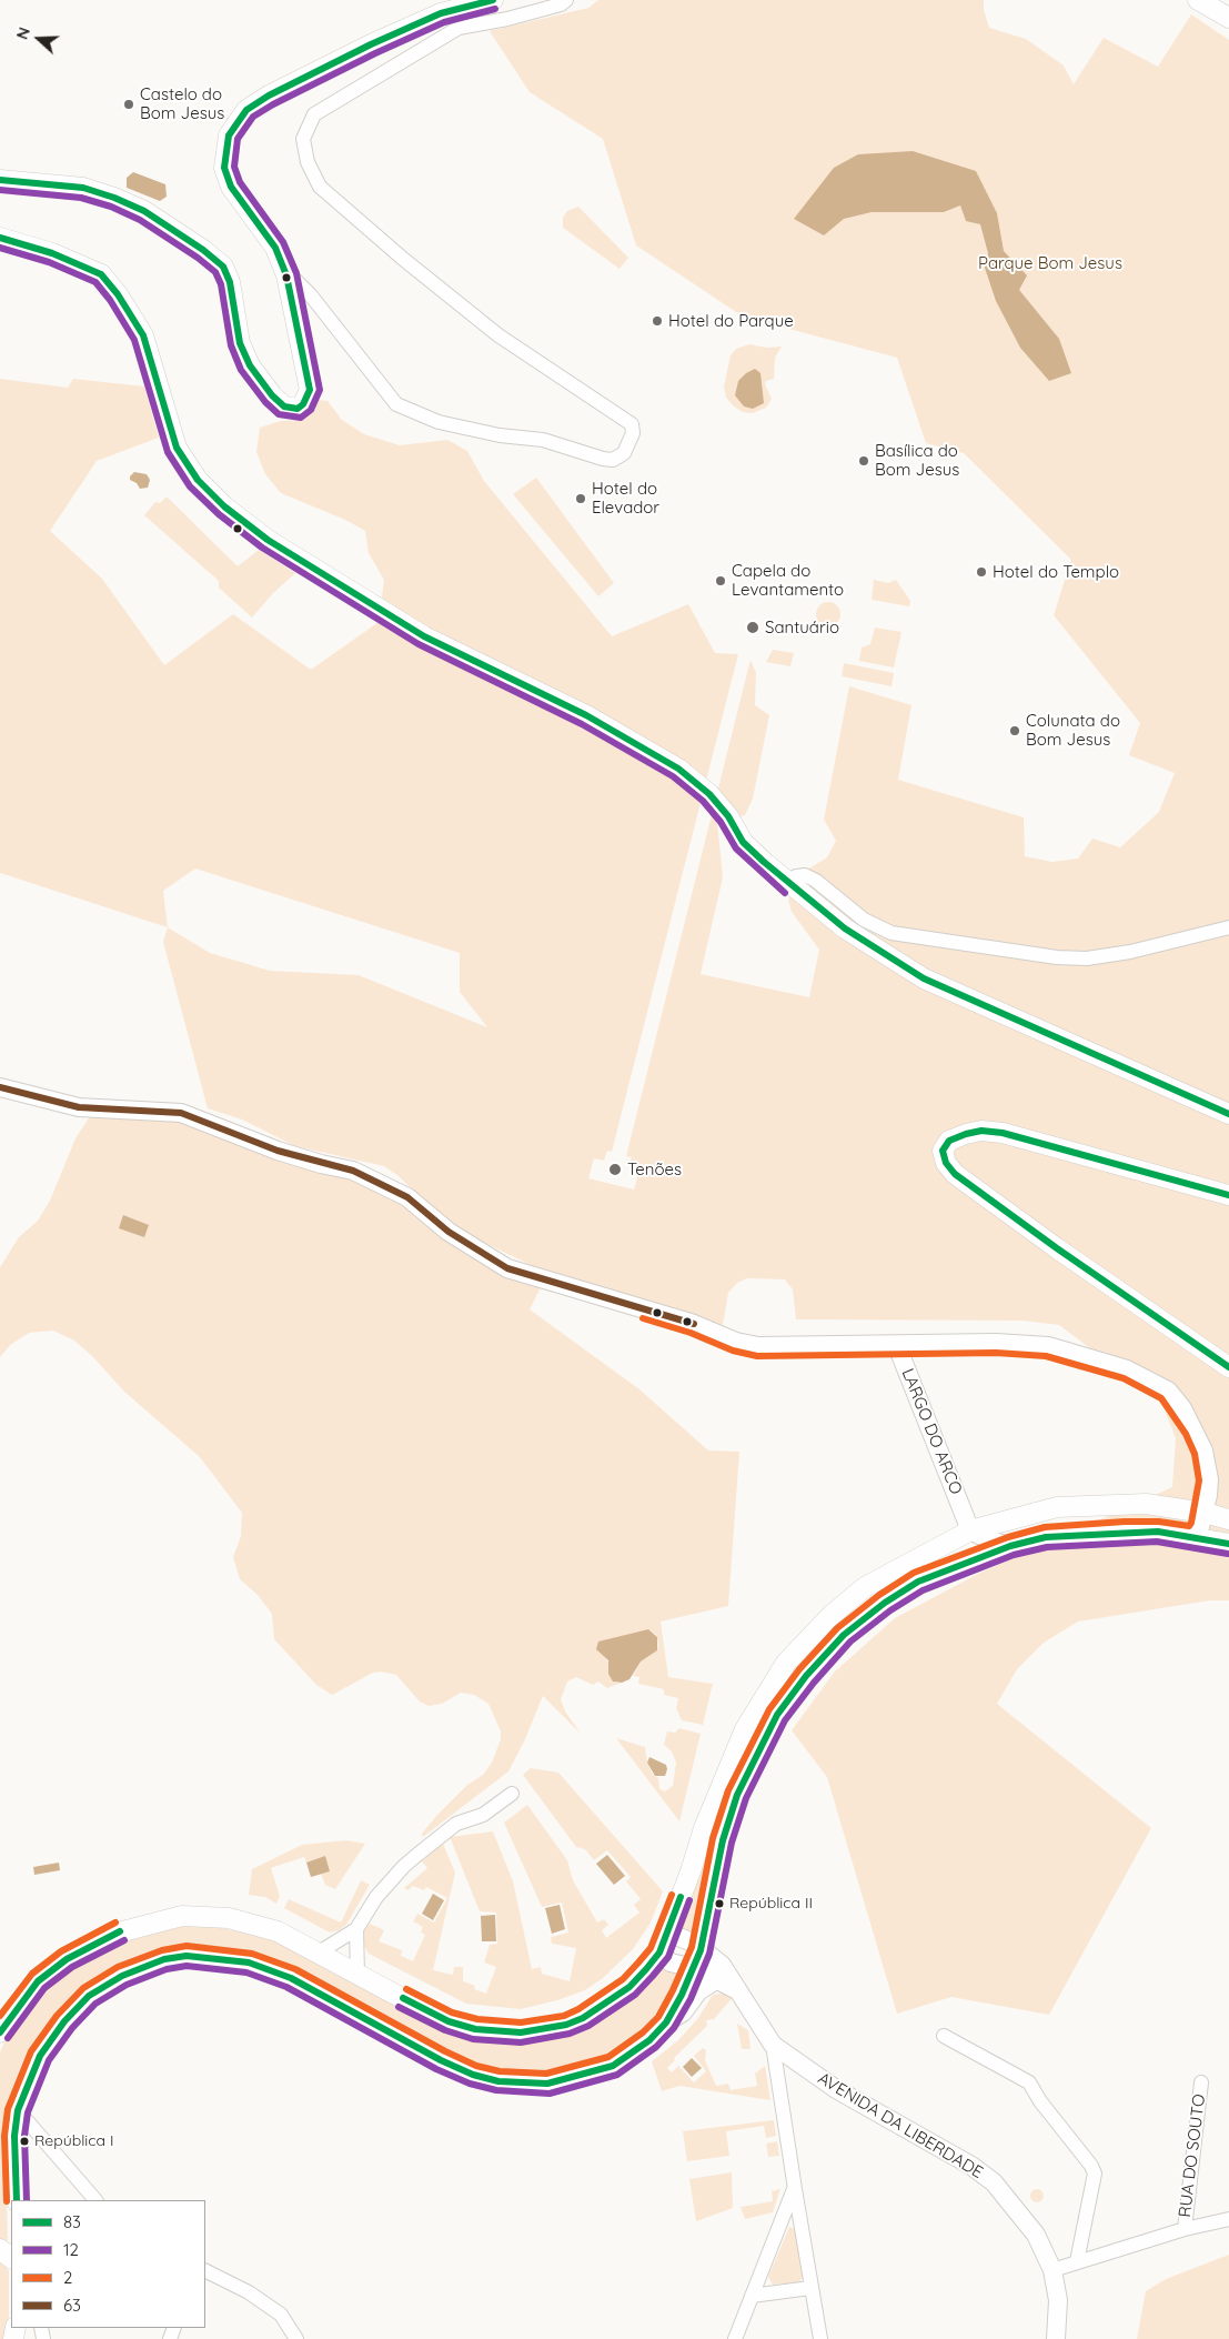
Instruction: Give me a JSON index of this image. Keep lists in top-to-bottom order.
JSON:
{
  "streets": {
    "street": ["LARGO DO ARCO", "AVENIDA DA LIBERDADE", "RUA DO SOUTO"]
  },
  "crossings": [
    ["AVENIDA DA LIBERDADE", "RUA DO SOUTO"]
  ],
  "parks": ["Parque Bom Jesus"],
  "places": [
    "Castelo do Bom Jesus",
    "Hotel do Parque",
    "Basílica do Bom Jesus",
    "Hotel do Elevador",
    "Hotel do Templo",
    "Capela do Levantamento",
    "Santuário",
    "Colunata do Bom Jesus",
    "Tenões",
    "República II",
    "República I"
  ],
  "lines": [
    "transit line 83",
    "transit line 12",
    "transit line 63",
    "transit line 2"
  ],
  "legend": [
    "83",
    "12",
    "2",
    "63"
  ],
  "north": "left"
}
